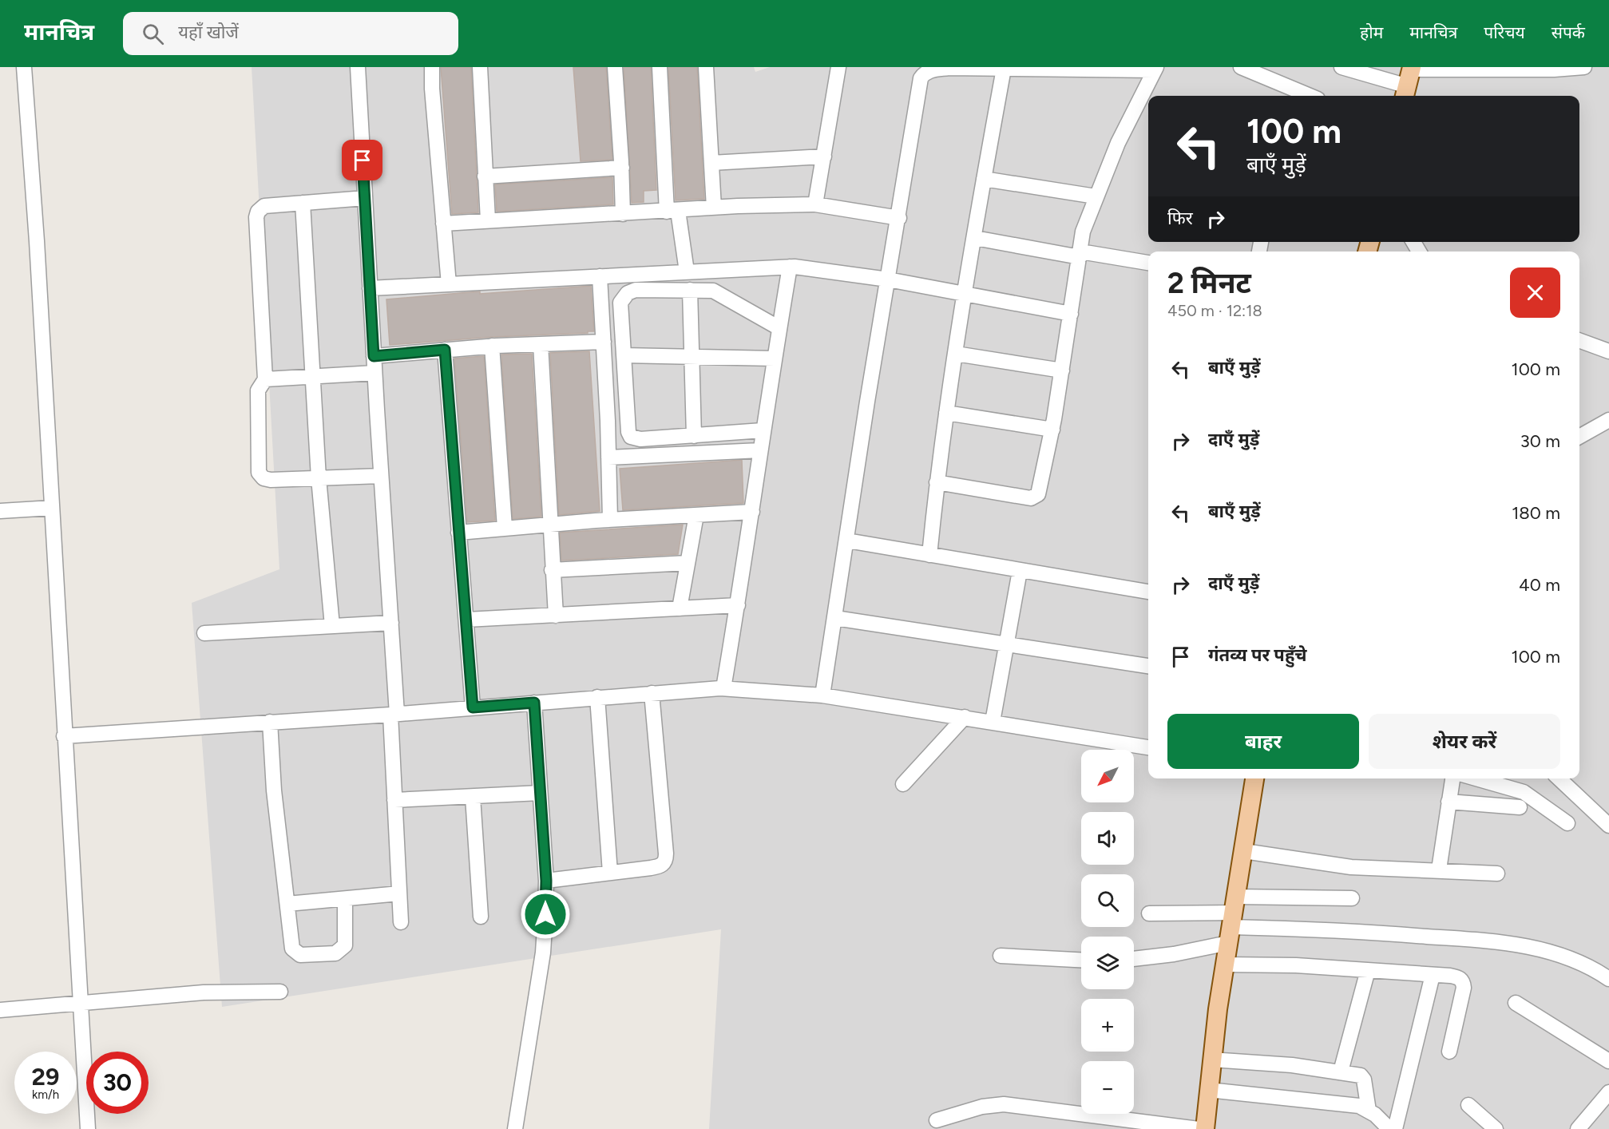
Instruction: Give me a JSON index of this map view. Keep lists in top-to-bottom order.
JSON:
{
  "north": "bottom left",
  "page": {
    "header": "मानचित्र",
    "search": "यहाँ खोजें",
    "nav": [
      "होम",
      "मानचित्र",
      "परिचय",
      "संपर्क"
    ],
    "turn": ["100 m", "बाएँ मुड़ें"],
    "then": "फिर",
    "heading": ["2 मिनट", "450 m · 12:18"],
    "list": [
      {
        "name": "बाएँ मुड़ें",
        "value": "100 m"
      },
      {
        "name": "दाएँ मुड़ें",
        "value": "30 m"
      },
      {
        "name": "बाएँ मुड़ें",
        "value": "180 m"
      },
      {
        "name": "दाएँ मुड़ें",
        "value": "40 m"
      },
      {
        "name": "गंतव्य पर पहुँचे",
        "value": "100 m"
      }
    ],
    "buttons": ["बाहर", "शेयर करें"],
    "map_buttons": ["+", "−"],
    "speed": "29 km/h",
    "limit": "30"
  }
}
